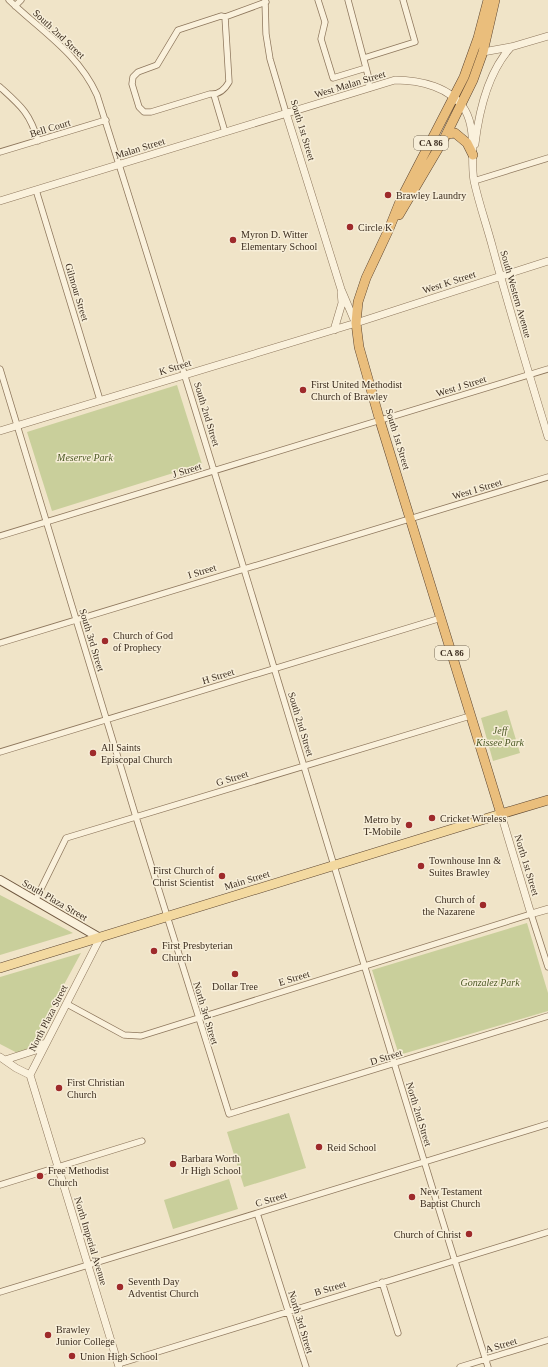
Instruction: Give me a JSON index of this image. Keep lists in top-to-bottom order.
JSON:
{
  "streets": {
    "highway": ["South 1st Street", "CA 86"],
    "main road": ["Main Street", "South Plaza Street"],
    "street": [
      "South 2nd Street",
      "West Malan Street",
      "Bell Court",
      "Malan Street",
      "West K Street",
      "Gilmour Street",
      "South Western Avenue",
      "K Street",
      "West J Street",
      "J Street",
      "West I Street",
      "I Street",
      "South 3rd Street",
      "H Street",
      "G Street",
      "North 1st Street",
      "E Street",
      "North 3rd Street",
      "North Plaza Street",
      "D Street",
      "North 2nd Street",
      "C Street",
      "North Imperial Avenue",
      "B Street",
      "A Street"
    ]
  },
  "crossings": [
    ["South 2nd Street", "Bell Court"],
    ["South 2nd Street", "Malan Street"],
    ["South 2nd Street", "K Street"],
    ["South 2nd Street", "J Street"],
    ["South 2nd Street", "I Street"],
    ["South 2nd Street", "H Street"],
    ["South 2nd Street", "G Street"],
    ["South 2nd Street", "Main Street"],
    ["South 2nd Street", "North 2nd Street"],
    ["West Malan Street", "South 1st Street"],
    ["West Malan Street", "CA 86"],
    ["West Malan Street", "Malan Street"],
    ["West Malan Street", "South Western Avenue"],
    ["South 1st Street", "CA 86"],
    ["South 1st Street", "Malan Street"],
    ["South 1st Street", "West K Street"],
    ["South 1st Street", "K Street"],
    ["South 1st Street", "West J Street"],
    ["South 1st Street", "J Street"],
    ["South 1st Street", "West I Street"],
    ["South 1st Street", "I Street"],
    ["South 1st Street", "H Street"],
    ["South 1st Street", "G Street"],
    ["South 1st Street", "North 1st Street"],
    ["South 1st Street", "Main Street"],
    ["CA 86", "West K Street"],
    ["CA 86", "South Western Avenue"],
    ["CA 86", "K Street"],
    ["Malan Street", "Gilmour Street"],
    ["West K Street", "South Western Avenue"],
    ["West K Street", "K Street"],
    ["Gilmour Street", "K Street"],
    ["South Western Avenue", "West J Street"],
    ["K Street", "South 3rd Street"],
    ["West J Street", "J Street"],
    ["J Street", "South 3rd Street"],
    ["West I Street", "I Street"],
    ["I Street", "South 3rd Street"],
    ["South 3rd Street", "H Street"],
    ["South 3rd Street", "G Street"],
    ["South 3rd Street", "Main Street"],
    ["South 3rd Street", "North 3rd Street"],
    ["G Street", "South Plaza Street"],
    ["North 1st Street", "Main Street"],
    ["North 1st Street", "E Street"],
    ["Main Street", "South Plaza Street"],
    ["Main Street", "North 3rd Street"],
    ["Main Street", "North Plaza Street"],
    ["Main Street", "North 2nd Street"],
    ["South Plaza Street", "North Plaza Street"],
    ["E Street", "North 3rd Street"],
    ["E Street", "North Plaza Street"],
    ["E Street", "North 2nd Street"],
    ["North 3rd Street", "D Street"],
    ["North 3rd Street", "C Street"],
    ["North 3rd Street", "B Street"],
    ["North Plaza Street", "North Imperial Avenue"],
    ["D Street", "North 2nd Street"],
    ["North 2nd Street", "C Street"],
    ["North 2nd Street", "B Street"],
    ["North 2nd Street", "A Street"],
    ["C Street", "North Imperial Avenue"],
    ["North Imperial Avenue", "B Street"]
  ],
  "parks": ["Meserve Park", "Jeff Kissee Park", "Gonzalez Park"],
  "places": [
    "Brawley Laundry",
    "Circle K",
    "Myron D. Witter Elementary School",
    "First United Methodist Church of Brawley",
    "Church of God of Prophecy",
    "All Saints Episcopal Church",
    "Cricket Wireless",
    "Metro by T-Mobile",
    "Townhouse Inn & Suites Brawley",
    "First Church of Christ Scientist",
    "Church of the Nazarene",
    "First Presbyterian Church",
    "Dollar Tree",
    "First Christian Church",
    "Reid School",
    "Barbara Worth Jr High School",
    "Free Methodist Church",
    "New Testament Baptist Church",
    "Church of Christ",
    "Seventh Day Adventist Church",
    "Brawley Junior College",
    "Union High School"
  ]
}
